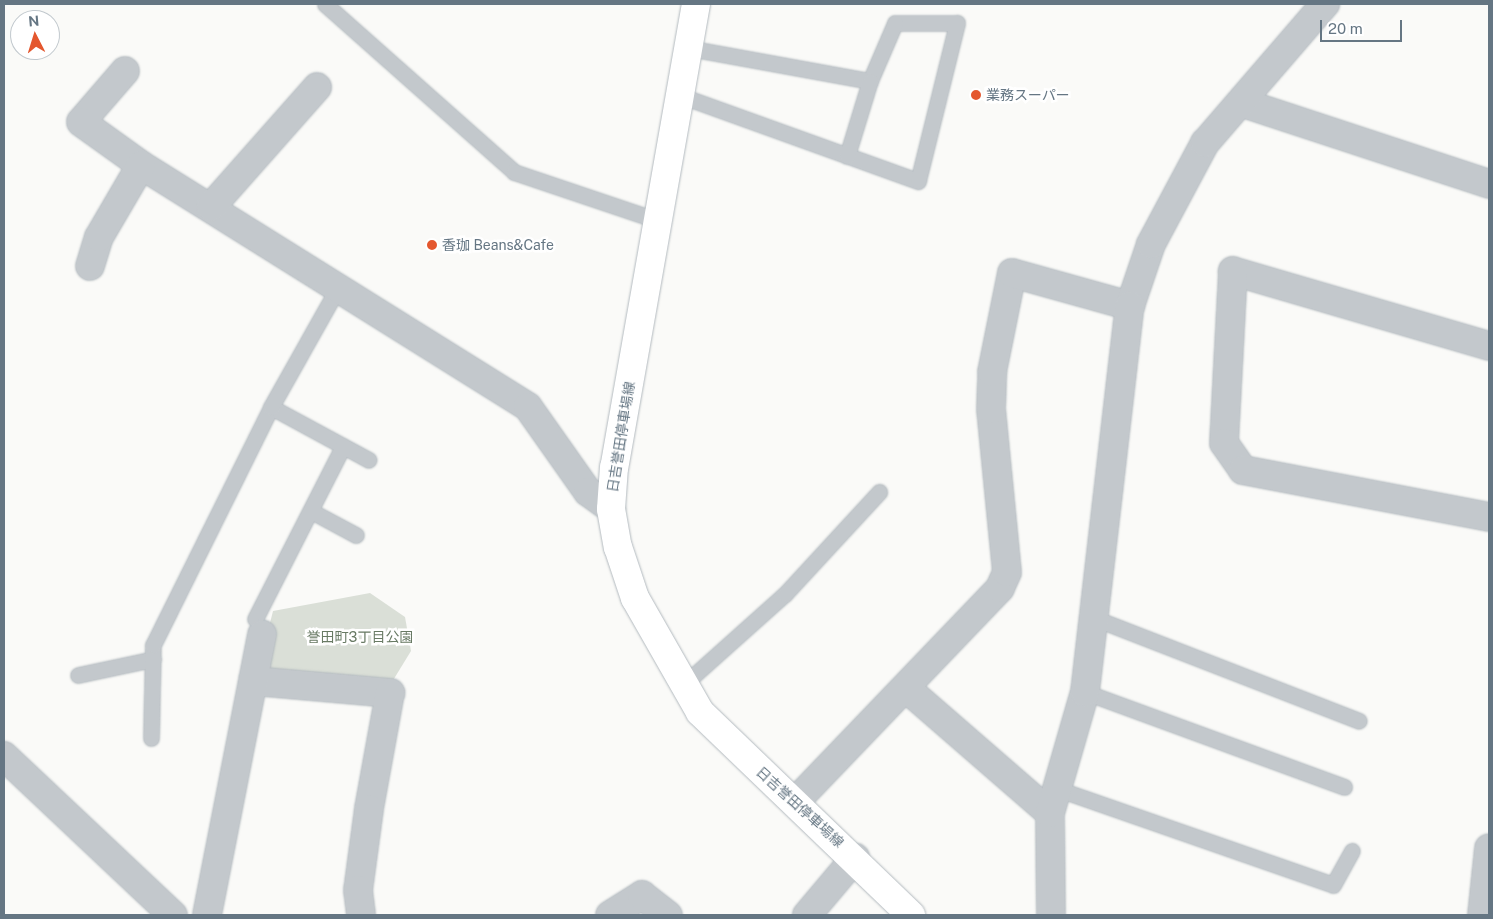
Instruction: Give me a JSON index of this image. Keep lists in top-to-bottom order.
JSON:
{
  "streets": {
    "main road": ["日吉誉田停車場線"]
  },
  "parks": ["誉田町3丁目公園"],
  "places": ["業務スーパー", "香珈 Beans&Cafe"],
  "scale_bar": "20 m",
  "north": "top"
}
